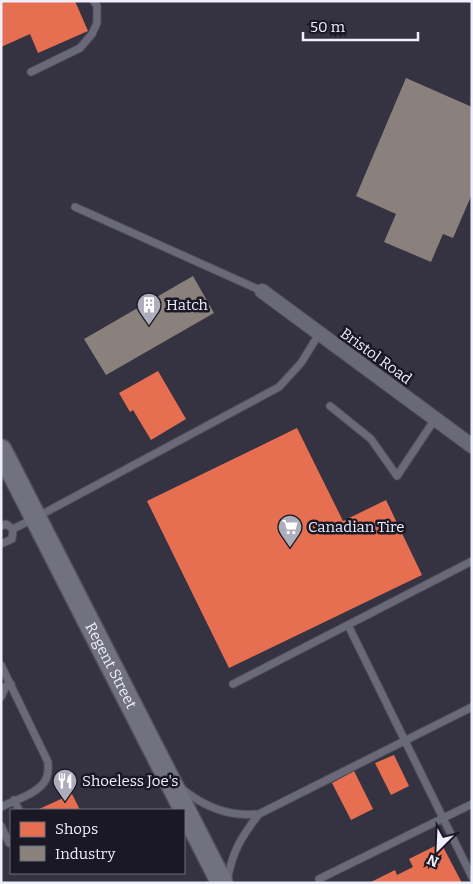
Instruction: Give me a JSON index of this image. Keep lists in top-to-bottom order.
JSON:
{
  "streets": {
    "main road": ["Regent Street"],
    "street": ["Bristol Road"]
  },
  "places": {
    "building": ["Hatch"],
    "supermarket": ["Canadian Tire"],
    "restaurant": ["Shoeless Joe's"]
  },
  "legend": ["Shops", "Industry"],
  "scale_bar": "50 m",
  "north": "bottom left"
}
